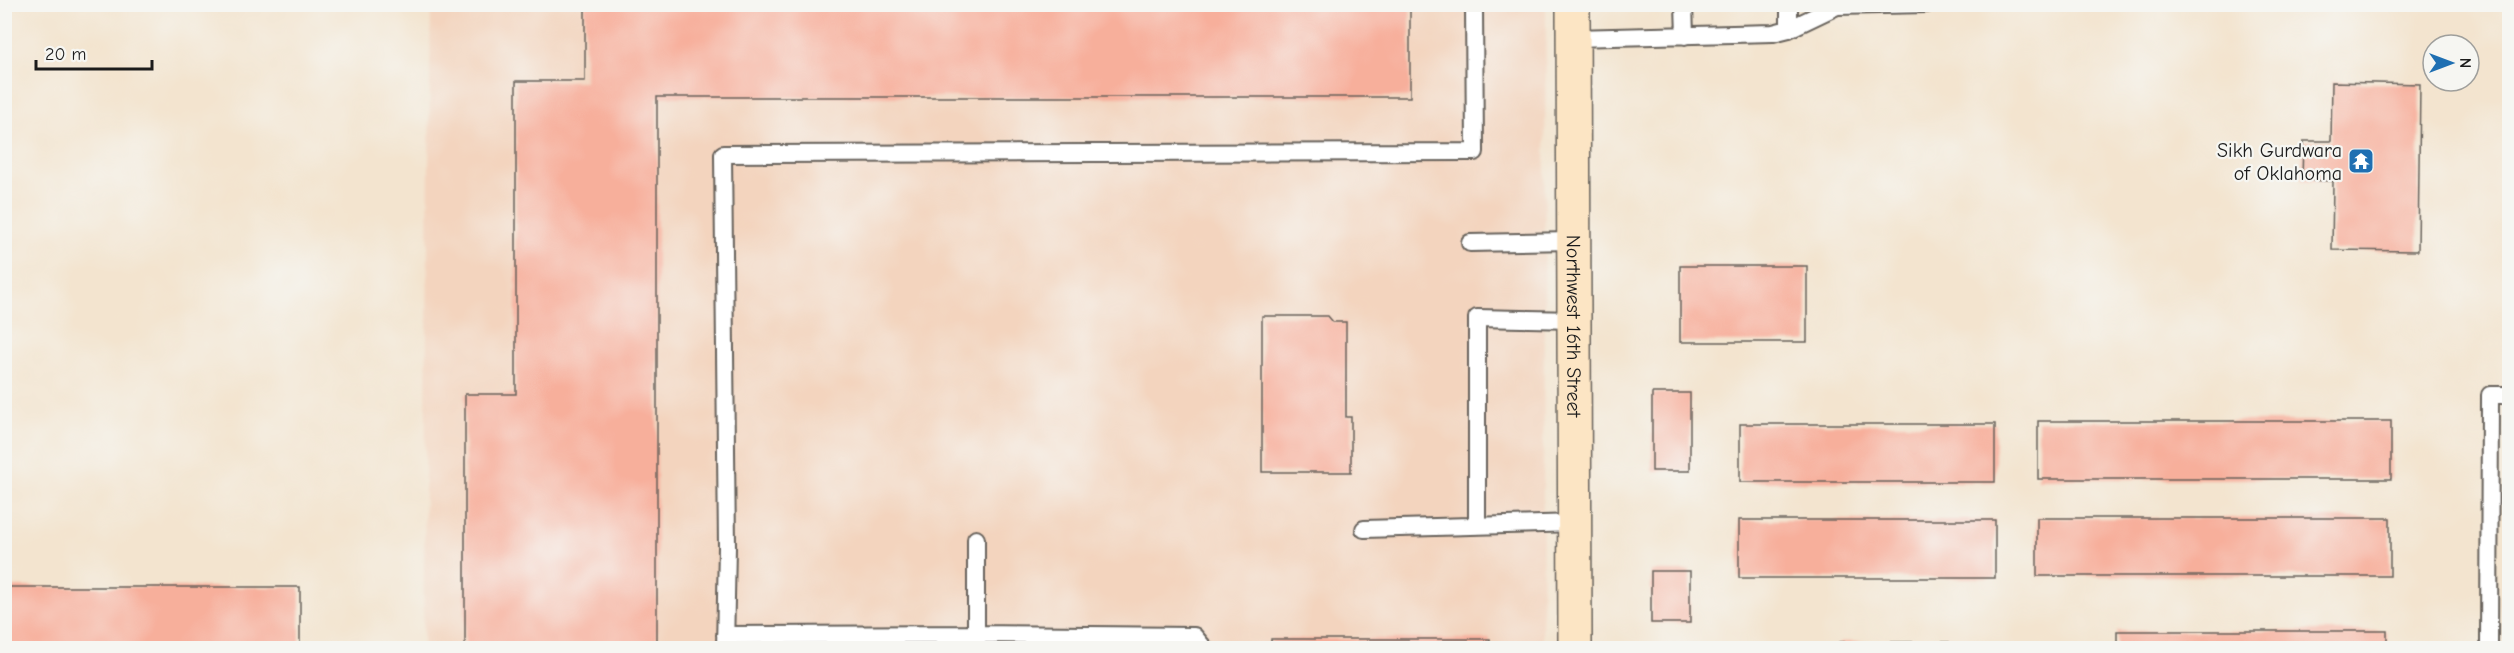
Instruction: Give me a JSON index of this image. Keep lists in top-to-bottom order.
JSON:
{
  "streets": {
    "street": ["Northwest 16th Street"]
  },
  "places": {
    "temple": ["Sikh Gurdwara of Oklahoma"]
  },
  "scale_bar": "20 m",
  "north": "right"
}
